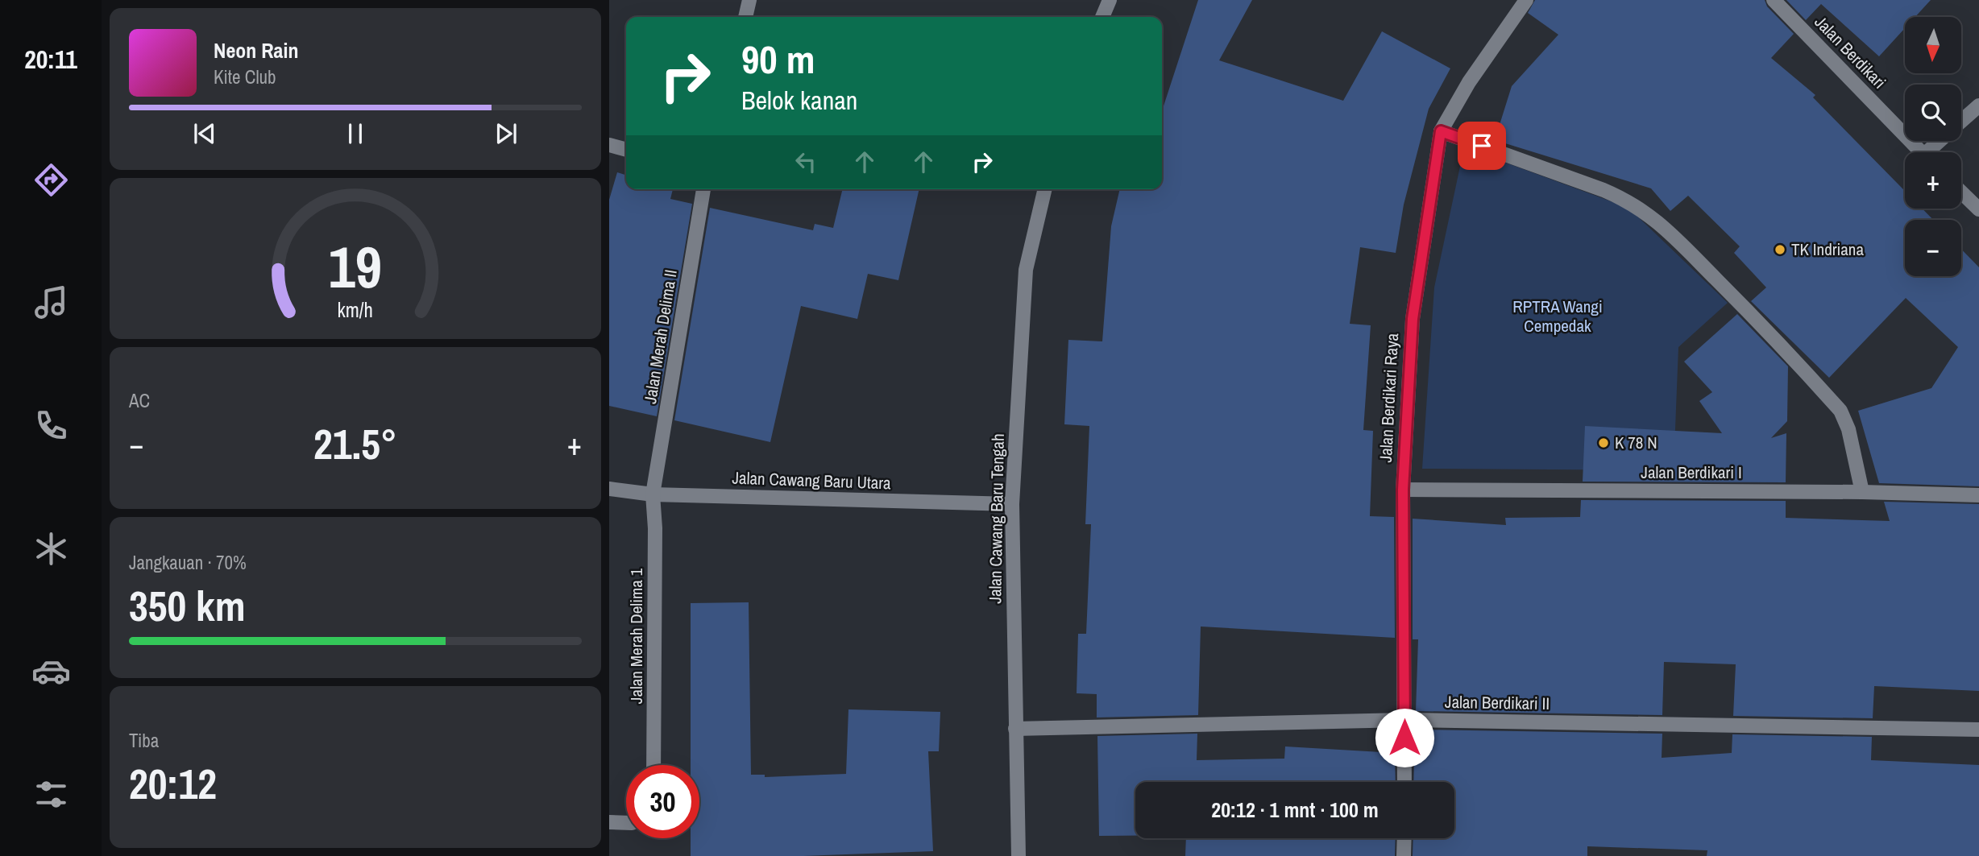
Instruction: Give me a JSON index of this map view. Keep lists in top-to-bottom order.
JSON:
{
  "streets": {
    "street": [
      "Jalan Berdikari",
      "Jalan Merah Delima II",
      "Jalan Berdikari Raya",
      "Jalan Berdikari I",
      "Jalan Cawang Baru Utara",
      "Jalan Cawang Baru Tengah",
      "Jalan Merah Delima 1",
      "Jalan Berdikari II"
    ]
  },
  "crossings": [
    ["Jalan Merah Delima II", "Jalan Cawang Baru Utara"],
    ["Jalan Merah Delima II", "Jalan Merah Delima 1"],
    ["Jalan Berdikari Raya", "Jalan Berdikari I"],
    ["Jalan Berdikari Raya", "Jalan Berdikari II"],
    ["Jalan Cawang Baru Utara", "Jalan Cawang Baru Tengah"],
    ["Jalan Cawang Baru Utara", "Jalan Merah Delima 1"],
    ["Jalan Cawang Baru Tengah", "Jalan Berdikari II"]
  ],
  "parks": ["RPTRA Wangi Cempedak"],
  "places": ["TK Indriana", "K 78 N"],
  "north": "bottom",
  "page": {
    "tabs": "20:11",
    "map_buttons": ["+", "−"],
    "turn": ["90 m", "Belok kanan"],
    "song": ["Neon Rain", "Kite Club"],
    "tile": [
      "AC",
      ["Jangkauan · 70%", "350 km"],
      ["Tiba", "20:12"]
    ],
    "heat": ["−", "21.5°", "+"],
    "limit": "30",
    "trip": "20:12 · 1 mnt · 100 m",
    "gauge": ["19", "km/h"]
  }
}
